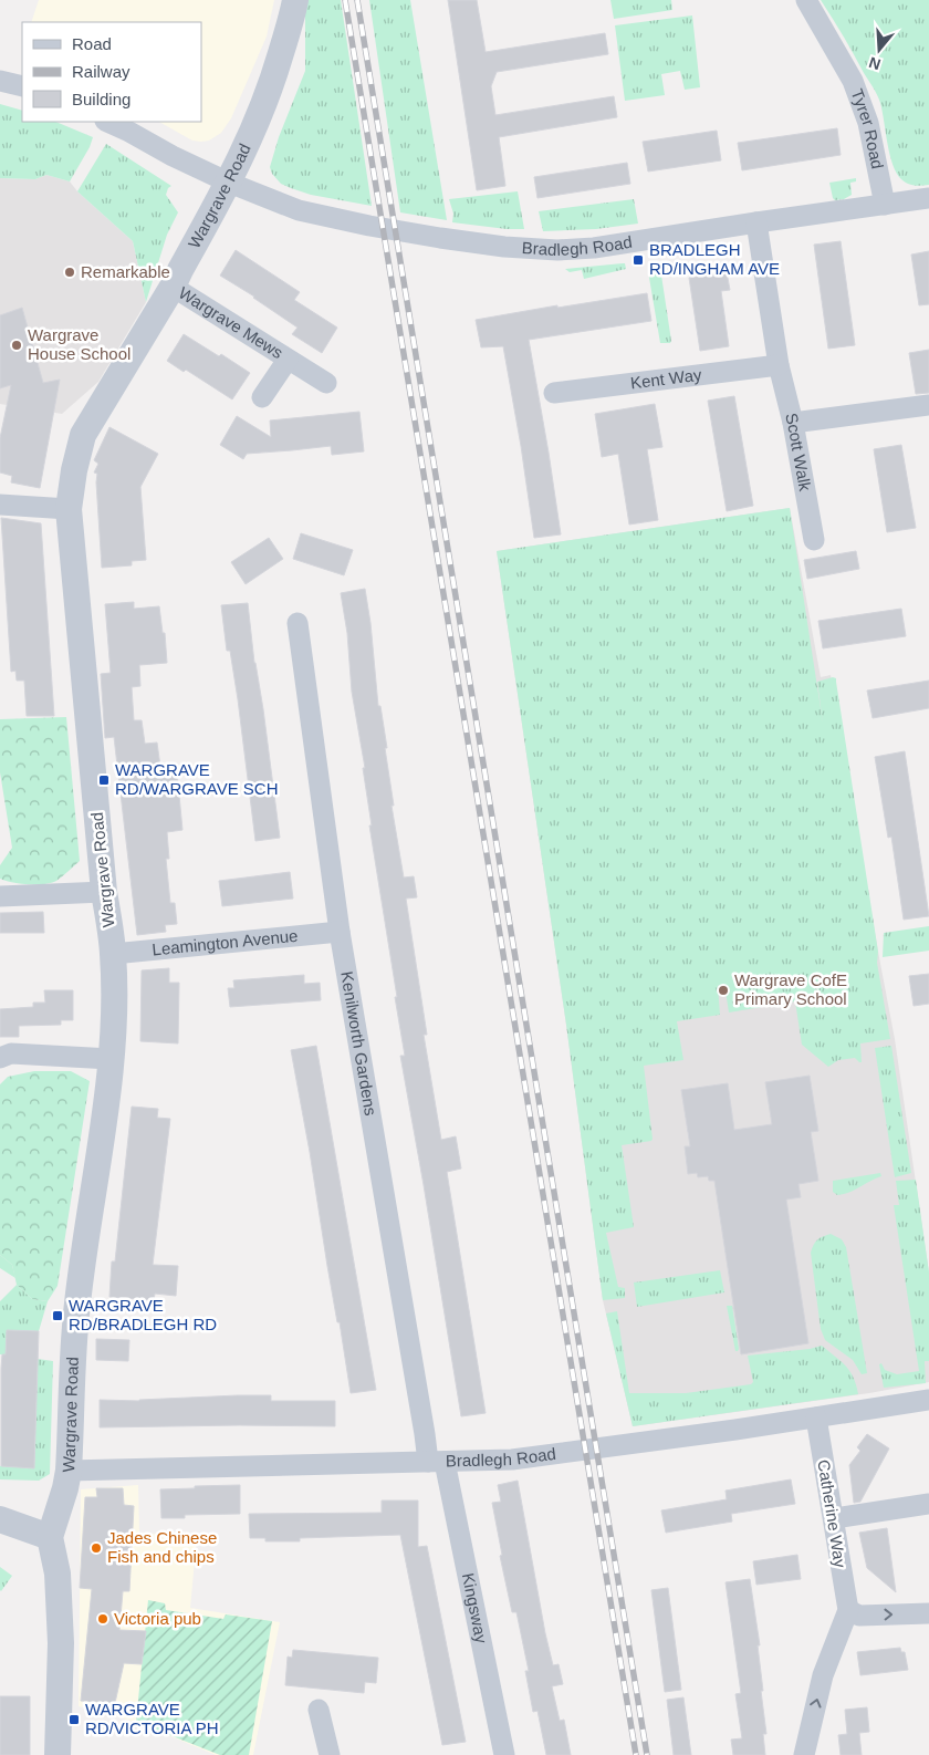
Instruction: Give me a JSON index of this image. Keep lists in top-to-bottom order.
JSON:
{
  "streets": {
    "street": [
      "Tyrer Road",
      "Wargrave Road",
      "Bradlegh Road",
      "Wargrave Mews",
      "Kent Way",
      "Scott Walk",
      "Leamington Avenue",
      "Kenilworth Gardens",
      "Catherine Way",
      "Kingsway"
    ]
  },
  "crossings": [
    ["Tyrer Road", "Bradlegh Road"],
    ["Wargrave Road", "Bradlegh Road"],
    ["Wargrave Road", "Wargrave Mews"],
    ["Wargrave Road", "Leamington Avenue"],
    ["Bradlegh Road", "Scott Walk"],
    ["Bradlegh Road", "Kenilworth Gardens"],
    ["Bradlegh Road", "Catherine Way"],
    ["Bradlegh Road", "Kingsway"],
    ["Kent Way", "Scott Walk"],
    ["Leamington Avenue", "Kenilworth Gardens"],
    ["Kenilworth Gardens", "Kingsway"]
  ],
  "places": {
    "transit": [
      "BRADLEGH RD/INGHAM AVE",
      "WARGRAVE RD/WARGRAVE SCH",
      "WARGRAVE RD/BRADLEGH RD",
      "WARGRAVE RD/VICTORIA PH"
    ],
    "other": [
      "Remarkable",
      "Wargrave House School",
      "Wargrave CofE Primary School",
      "Jades Chinese Fish and chips",
      "Victoria pub"
    ]
  },
  "legend": ["Road", "Railway", "Building"],
  "north": "bottom"
}
